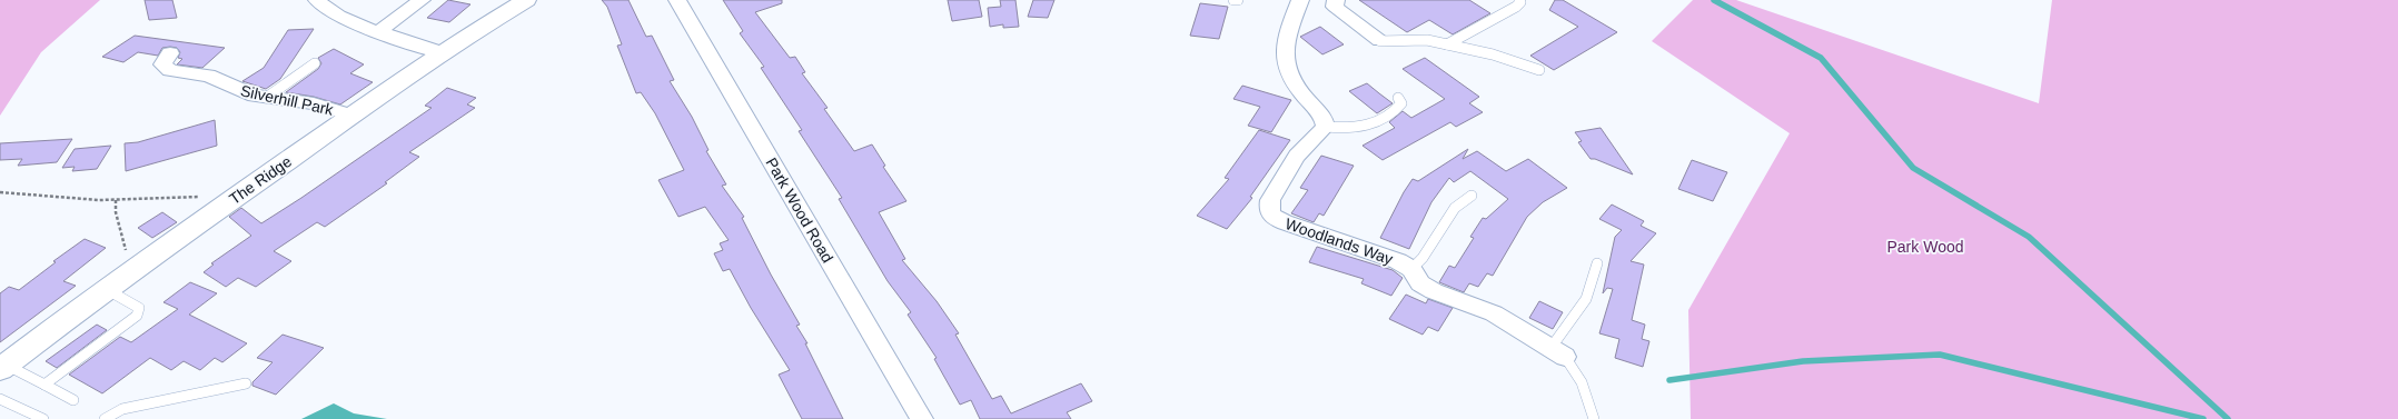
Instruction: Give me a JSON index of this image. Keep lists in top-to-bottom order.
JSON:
{
  "streets": {
    "main road": ["The Ridge"],
    "street": ["Silverhill Park", "Park Wood Road", "Woodlands Way"]
  },
  "crossings": [
    ["Silverhill Park", "The Ridge"]
  ],
  "parks": ["Park Wood"]
}
